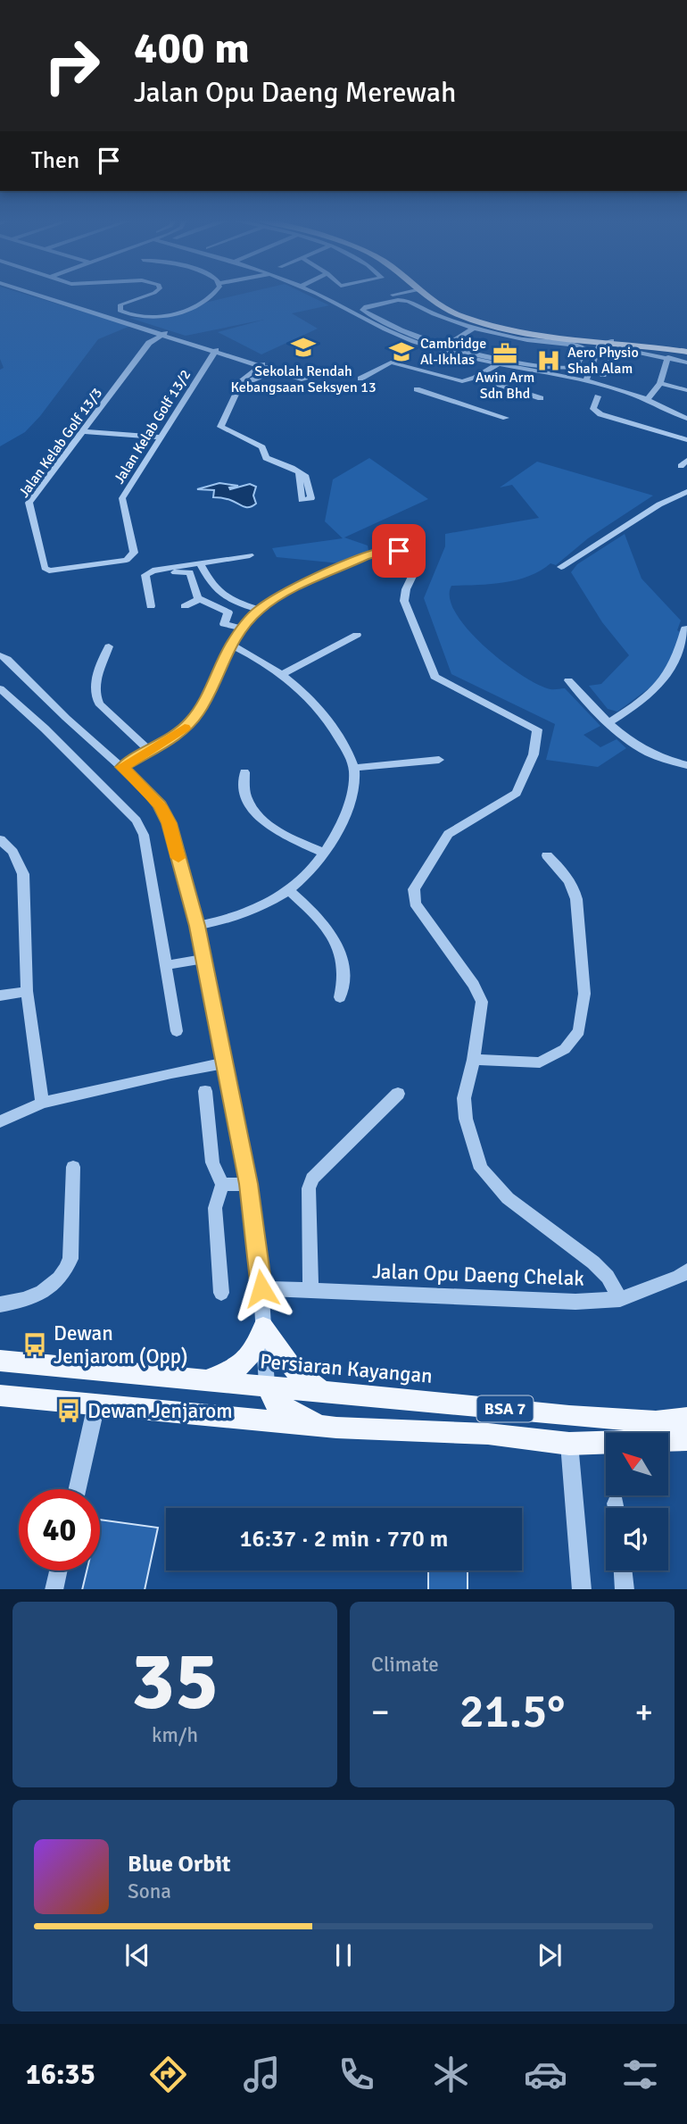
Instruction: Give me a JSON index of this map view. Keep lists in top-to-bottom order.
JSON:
{
  "streets": {
    "main road": ["Persiaran Kayangan", "BSA 7"],
    "street": ["Jalan Kelab Golf 13/2", "Jalan Kelab Golf 13/3", "Jalan Opu Daeng Chelak"]
  },
  "crossings": [
    ["Jalan Kelab Golf 13/2", "Jalan Kelab Golf 13/3"]
  ],
  "places": {
    "school or university": ["Sekolah Rendah Kebangsaan Seksyen 13", "Cambridge Al-Ikhlas"],
    "office": ["Awin Arm Sdn Bhd"],
    "hospital": ["Aero Physio Shah Alam"],
    "bus stop": ["Dewan Jenjarom (Opp)", "Dewan Jenjarom"]
  },
  "north": "top left",
  "page": {
    "turn": ["400 m", "Jalan Opu Daeng Merewah"],
    "then": "Then",
    "limit": "40",
    "trip": "16:37 · 2 min · 770 m",
    "tile": [
      ["35", "km/h"],
      "Climate"
    ],
    "heat": ["−", "21.5°", "+"],
    "song": ["Blue Orbit", "Sona"],
    "tabs": "16:35"
  }
}
